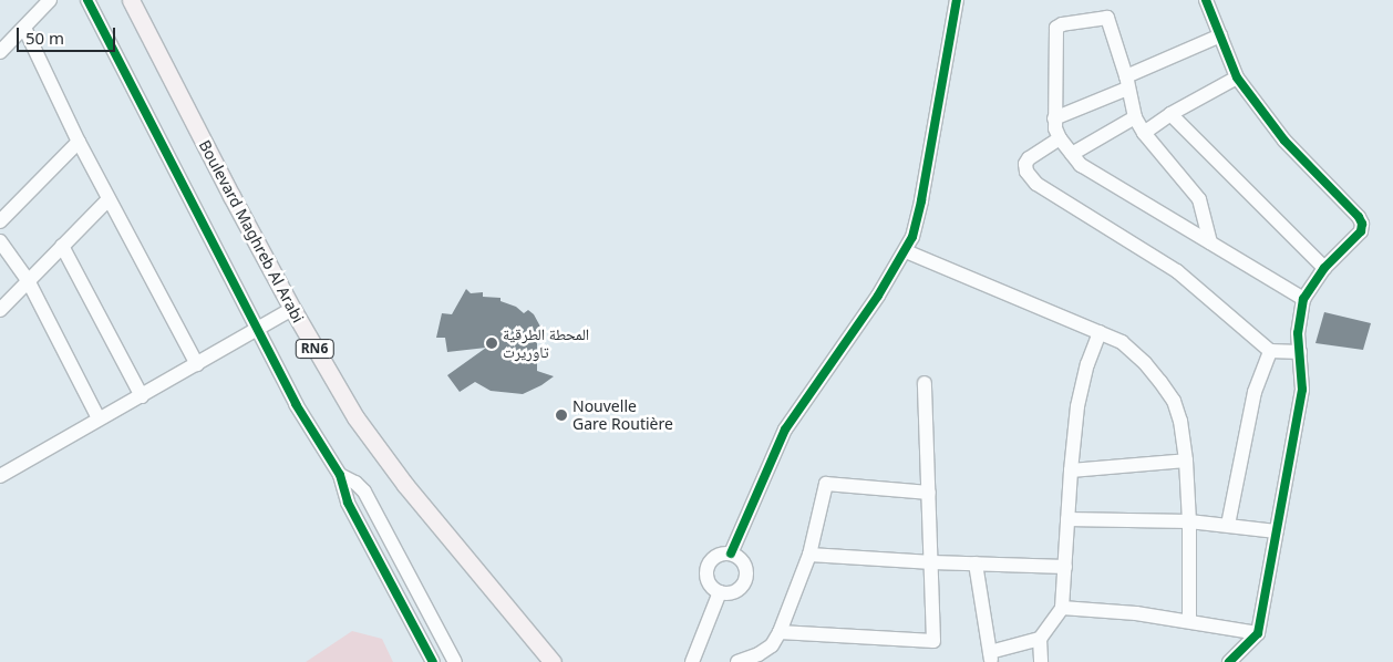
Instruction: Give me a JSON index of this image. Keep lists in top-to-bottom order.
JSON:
{
  "streets": {
    "main road": ["Boulevard Maghreb Al Arabi", "RN6"]
  },
  "places": ["المحطة الطرقية تاوريرت", "Nouvelle Gare Routière"],
  "scale_bar": "50 m"
}
